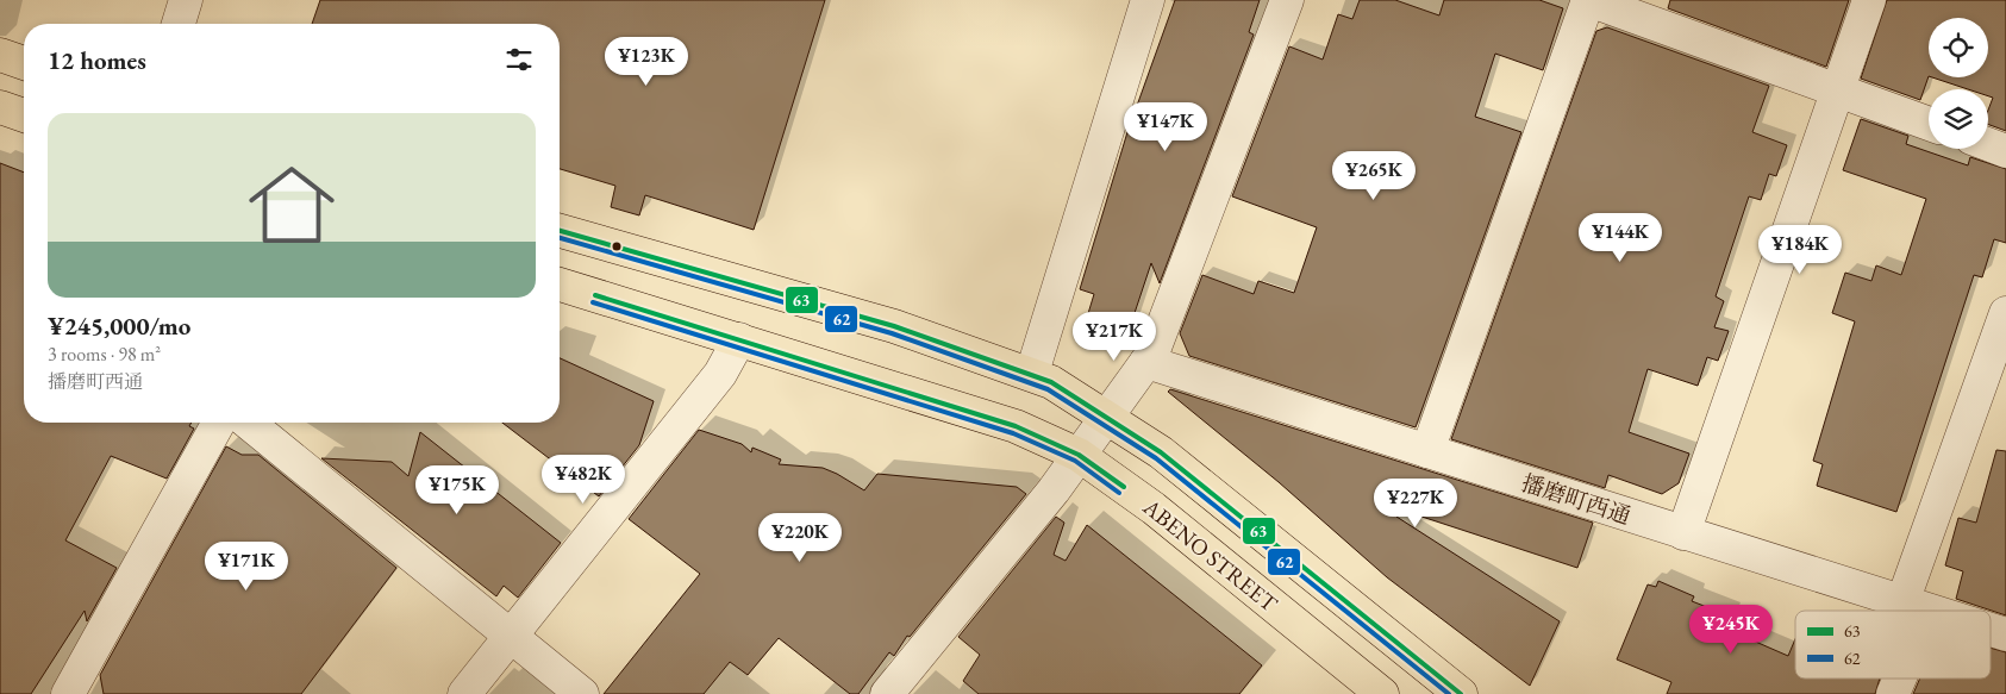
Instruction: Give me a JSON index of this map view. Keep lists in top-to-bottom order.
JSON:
{
  "streets": {
    "main road": ["ABENO STREET"],
    "street": ["播磨町西通"]
  },
  "lines": ["transit line 63", "transit line 62"],
  "legend": ["63", "62"],
  "page": {
    "heading": "12 homes",
    "price": [
      "¥123K",
      "¥147K",
      "¥265K",
      "¥144K",
      "¥184K",
      "¥217K",
      "¥482K",
      "¥175K",
      "¥227K",
      "¥220K",
      "¥171K",
      "¥245K"
    ],
    "list": [
      {
        "name": "¥245,000/mo",
        "note": "3 rooms · 98 m² · 播磨町西通"
      }
    ]
  }
}
